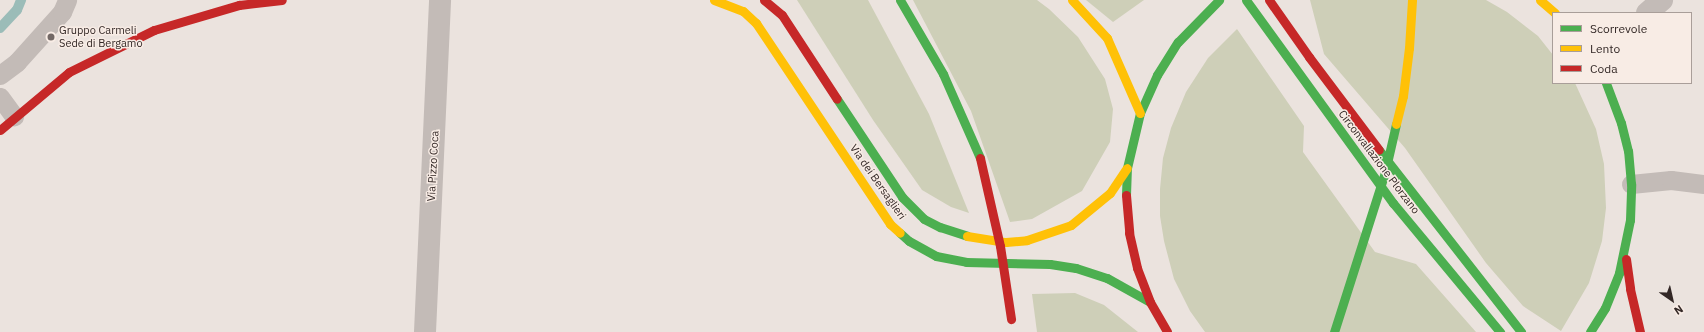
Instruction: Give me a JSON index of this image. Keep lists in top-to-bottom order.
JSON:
{
  "streets": {
    "main road": ["Circonvallazione Plorzano", "Via dei Bersaglieri"],
    "street": ["Via Pizzo Coca"]
  },
  "places": ["Gruppo Carmeli Sede di Bergamo"],
  "legend": ["Scorrevole", "Lento", "Coda"],
  "north": "bottom right"
}
